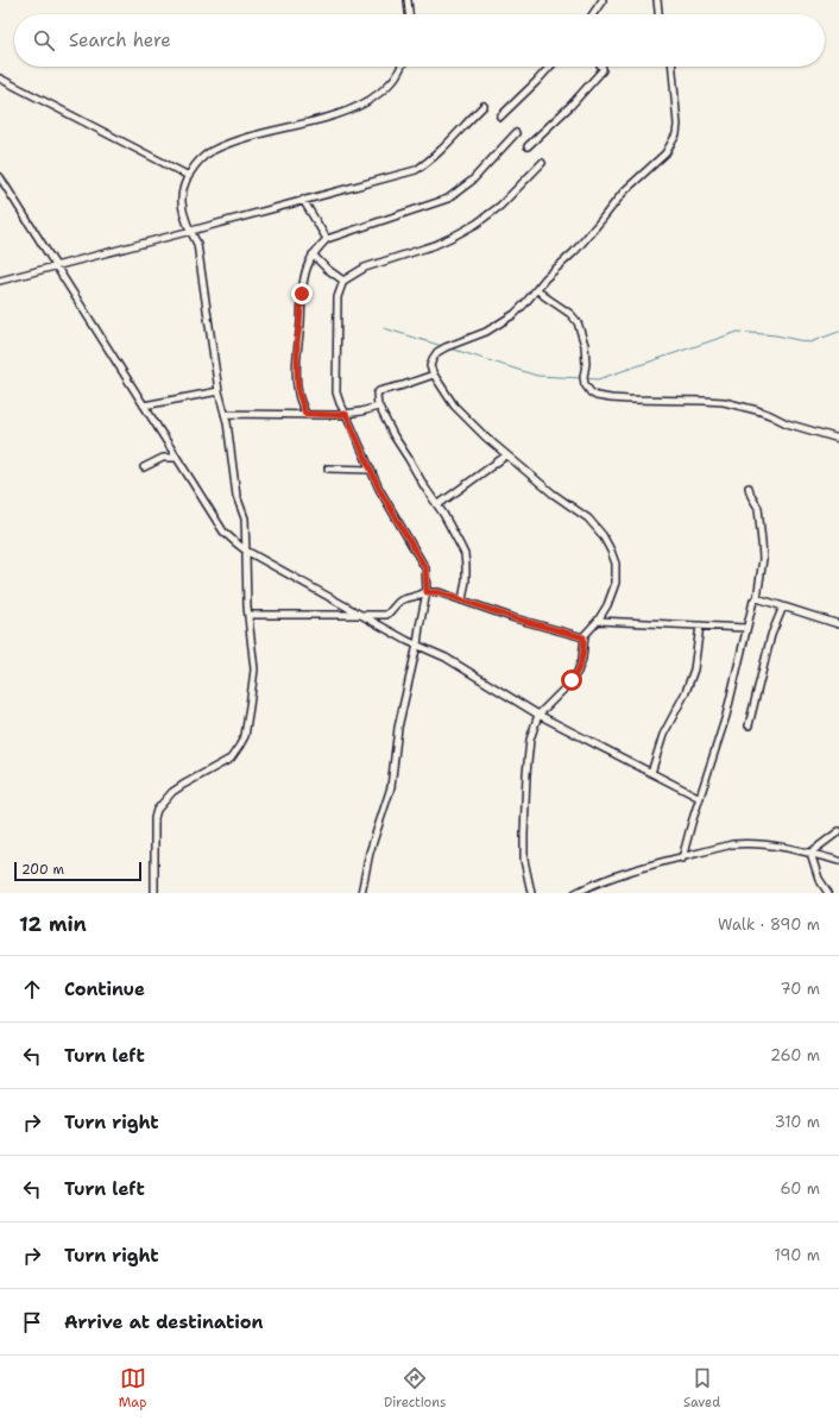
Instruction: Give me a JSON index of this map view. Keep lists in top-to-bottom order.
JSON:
{
  "scale_bar": "200 m",
  "page": {
    "search": "Search here",
    "scale": "200 m",
    "heading": ["12 min", "Walk · 890 m"],
    "list": [
      ["Continue", "70 m"],
      ["Turn left", "260 m"],
      ["Turn right", "310 m"],
      ["Turn left", "60 m"],
      ["Turn right", "190 m"],
      "Arrive at destination"
    ],
    "nav": ["Map", "Directions", "Saved"]
  }
}
